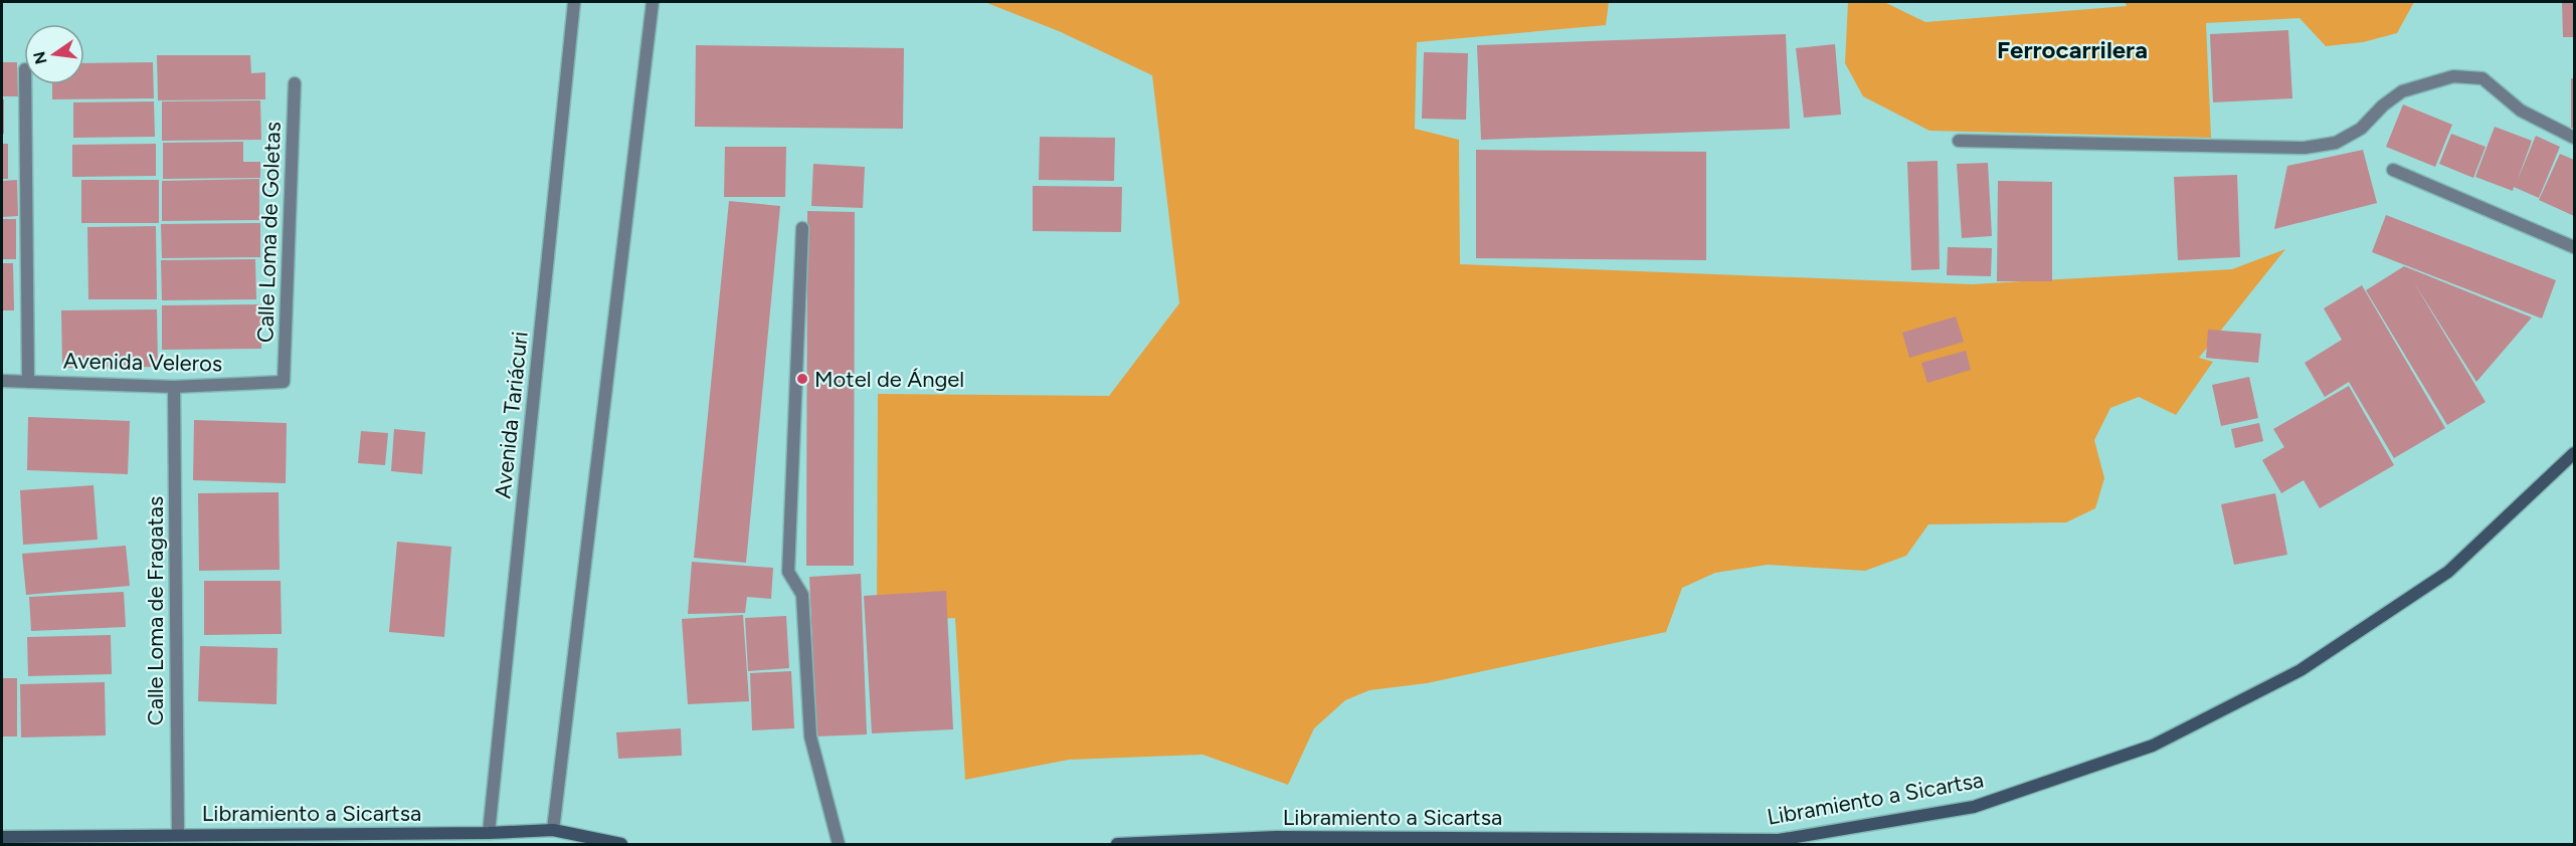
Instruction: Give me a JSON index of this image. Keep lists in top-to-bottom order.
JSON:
{
  "streets": {
    "main road": ["Libramiento a Sicartsa"],
    "street": [
      "Calle Loma de Goletas",
      "Avenida Veleros",
      "Avenida Tariácuri",
      "Calle Loma de Fragatas"
    ]
  },
  "crossings": [
    ["Calle Loma de Goletas", "Avenida Veleros"],
    ["Avenida Veleros", "Calle Loma de Fragatas"],
    ["Avenida Tariácuri", "Libramiento a Sicartsa"],
    ["Calle Loma de Fragatas", "Libramiento a Sicartsa"]
  ],
  "districts": ["Ferrocarrilera"],
  "places": ["Motel de Ángel"],
  "north": "left"
}
